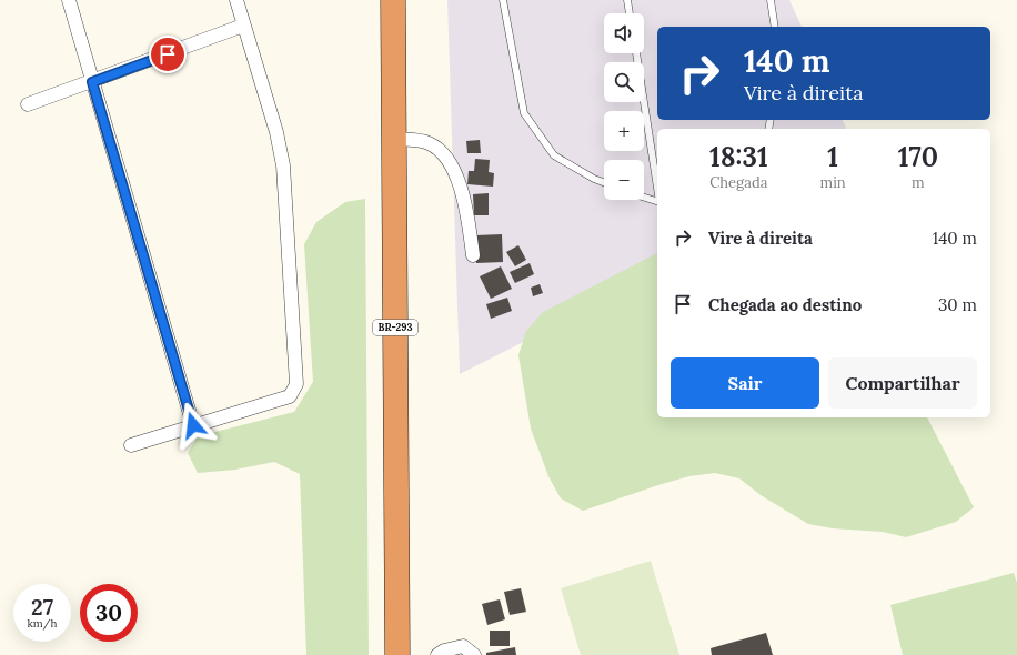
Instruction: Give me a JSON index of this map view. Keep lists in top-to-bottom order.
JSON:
{
  "streets": {
    "highway": ["BR-293"]
  },
  "page": {
    "map_buttons": ["+", "−"],
    "turn": ["140 m", "Vire à direita"],
    "eta": [
      "18:31",
      "Chegada",
      "1",
      "min",
      "170",
      "m"
    ],
    "list": [
      {
        "name": "Vire à direita",
        "value": "140 m"
      },
      {
        "name": "Chegada ao destino",
        "value": "30 m"
      }
    ],
    "buttons": ["Sair", "Compartilhar"],
    "speed": "27 km/h",
    "limit": "30"
  }
}
